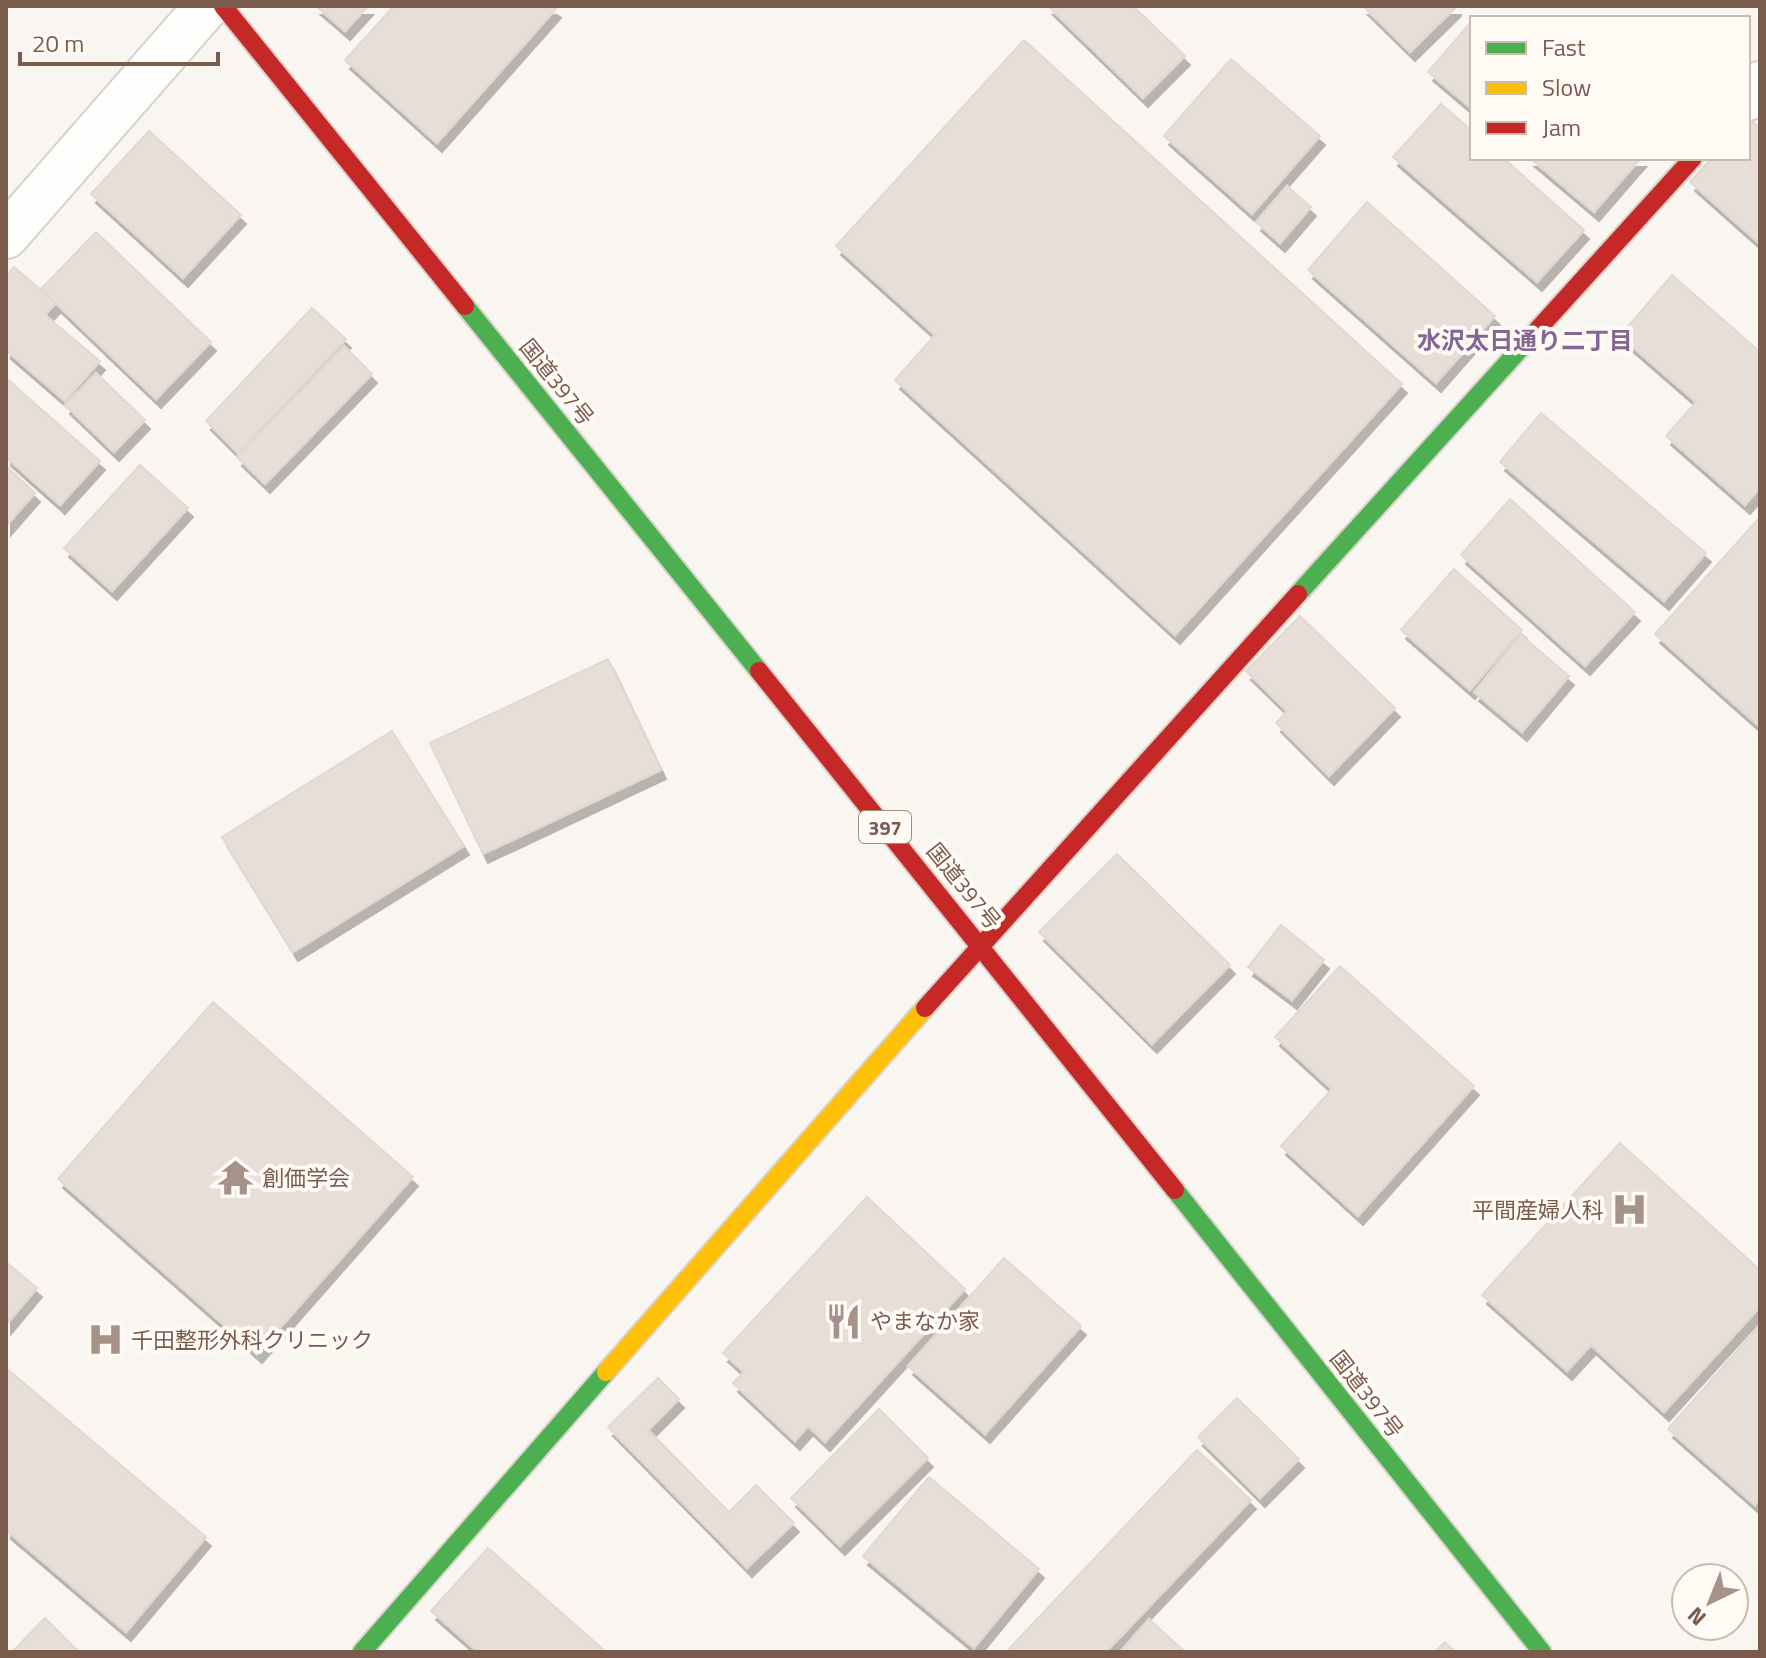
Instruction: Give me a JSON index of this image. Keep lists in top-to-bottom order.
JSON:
{
  "streets": {
    "main road": ["国道397号", "397"]
  },
  "districts": ["水沢太日通り二丁目"],
  "places": {
    "temple": ["創価学会"],
    "hospital": ["平間産婦人科", "千田整形外科クリニック"],
    "restaurant": ["やまなか家"]
  },
  "legend": ["Fast", "Slow", "Jam"],
  "scale_bar": "20 m",
  "north": "bottom left"
}
